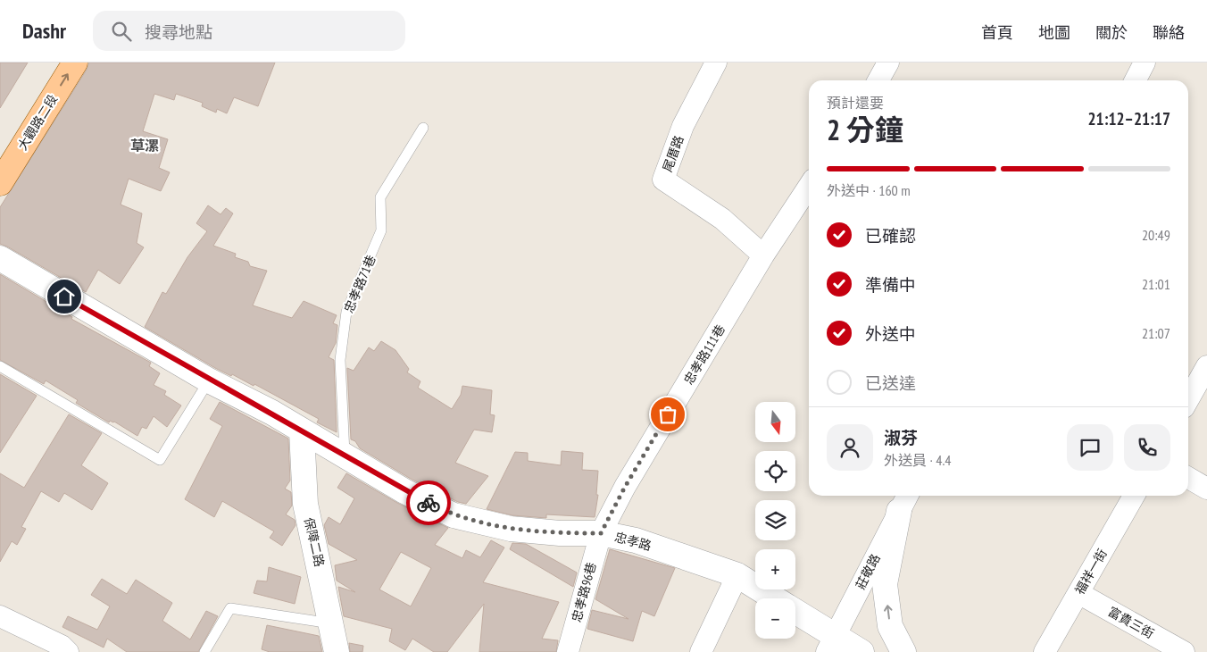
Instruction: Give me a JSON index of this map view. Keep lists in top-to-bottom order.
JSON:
{
  "streets": {
    "main road": ["大觀路二段"],
    "street": [
      "尾厝路",
      "忠孝路111巷",
      "忠孝路",
      "保障二路",
      "莊敬路",
      "福祥一街",
      "忠孝路96巷",
      "富貴三街"
    ],
    "lane": ["忠孝路71巷"]
  },
  "crossings": [
    ["尾厝路", "忠孝路111巷"],
    ["忠孝路71巷", "忠孝路"],
    ["忠孝路111巷", "忠孝路"],
    ["忠孝路111巷", "忠孝路96巷"],
    ["忠孝路", "保障二路"],
    ["忠孝路", "莊敬路"],
    ["忠孝路", "忠孝路96巷"],
    ["福祥一街", "富貴三街"]
  ],
  "districts": ["草漯"],
  "north": "bottom",
  "page": {
    "header": "Dashr",
    "search": "搜尋地點",
    "nav": [
      "首頁",
      "地圖",
      "關於",
      "聯絡"
    ],
    "heading": ["2 分鐘", "預計還要", "21:12–21:17"],
    "panel": ["淑芬", "外送員 · 4.4"],
    "bar": "外送中 · 160 m",
    "list": [
      ["已確認", "20:49"],
      ["準備中", "21:01"],
      ["外送中", "21:07"],
      "已送達"
    ],
    "map_buttons": ["+", "−"]
  }
}
